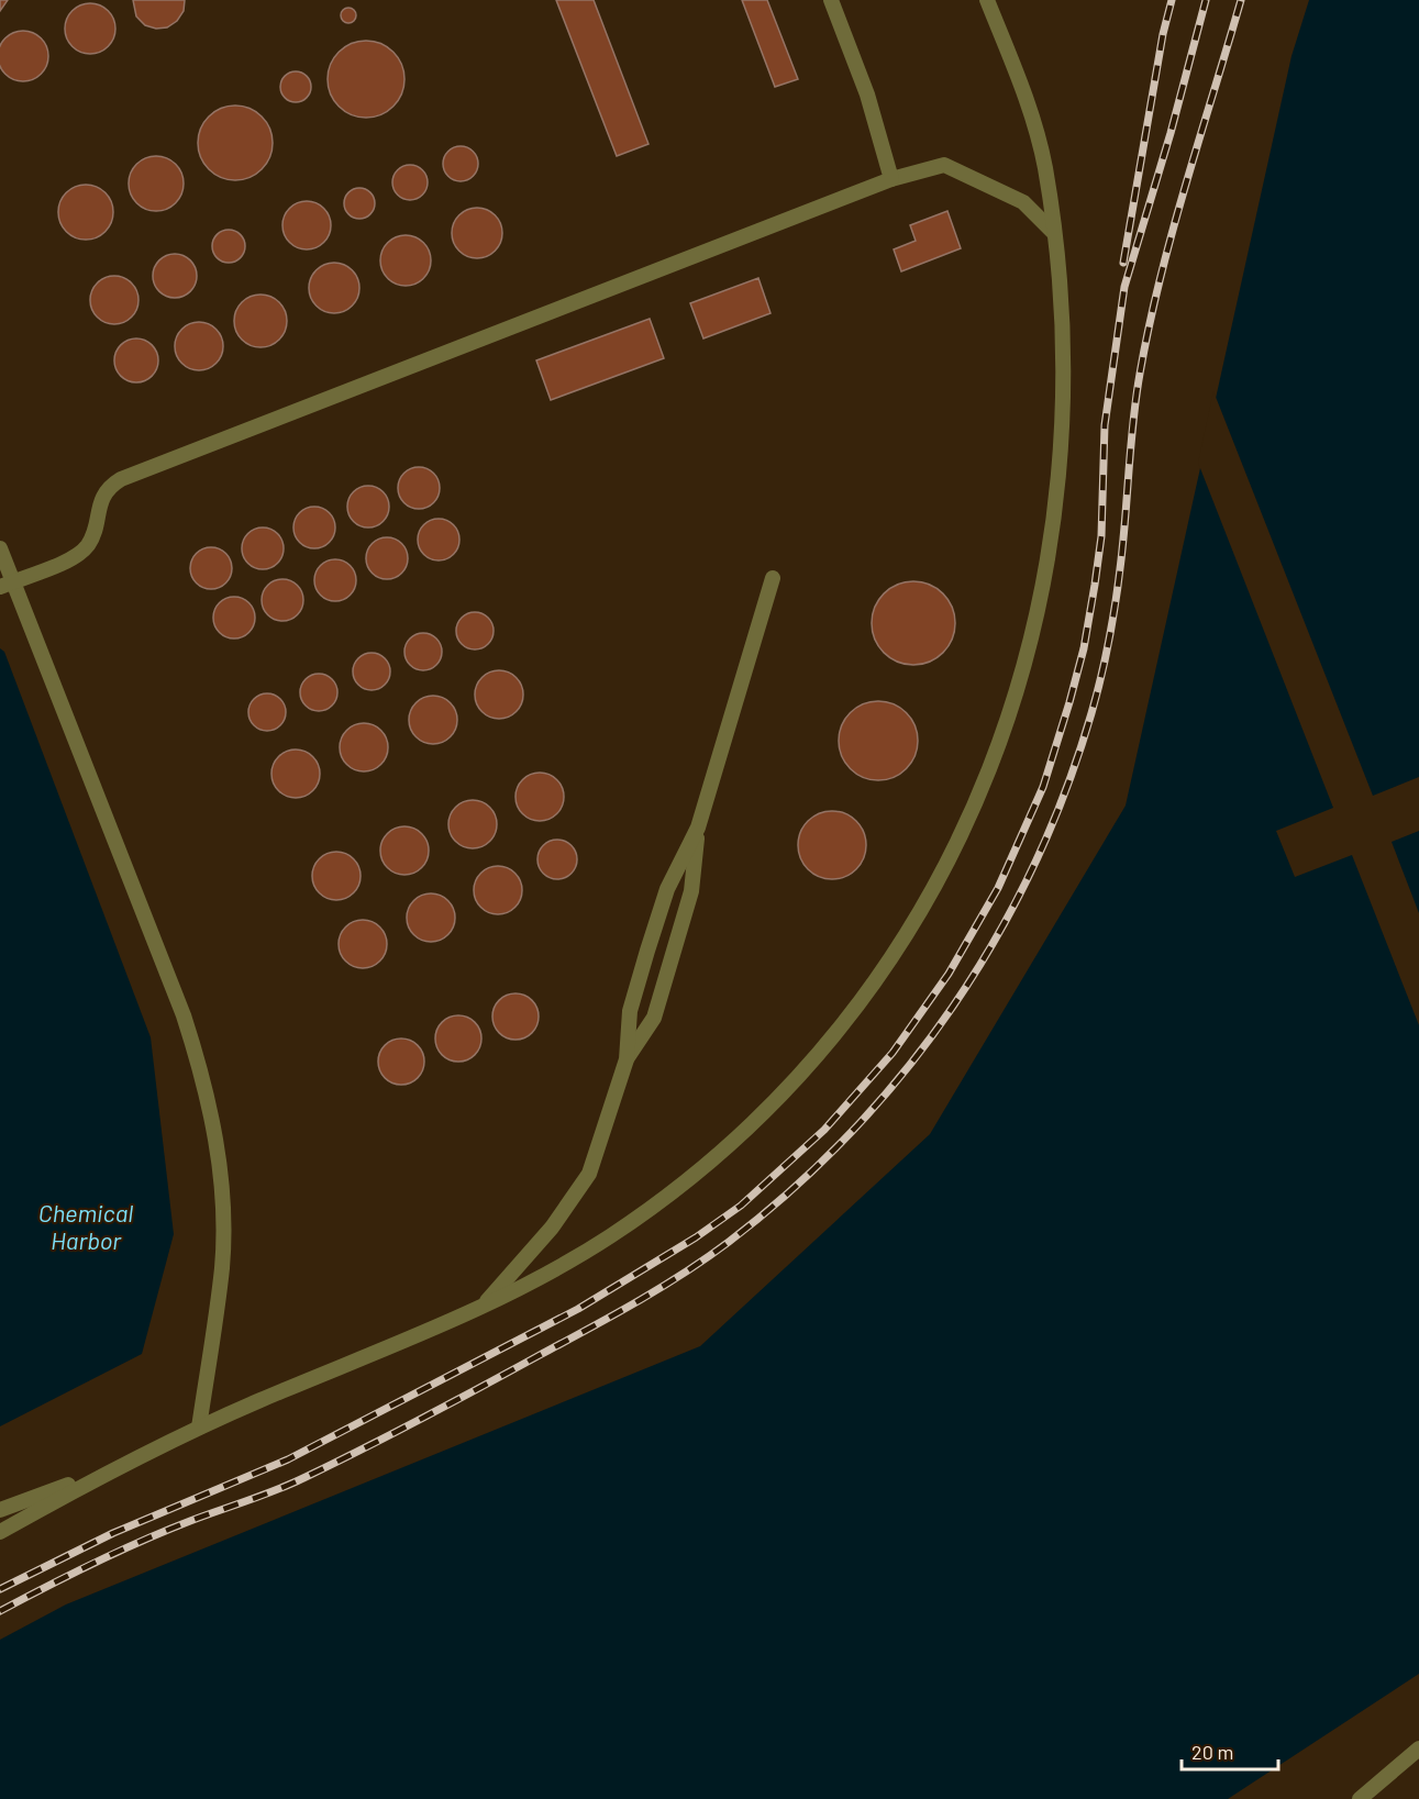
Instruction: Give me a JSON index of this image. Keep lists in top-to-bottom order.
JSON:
{
  "water": ["Chemical Harbor"],
  "scale_bar": "20 m"
}
